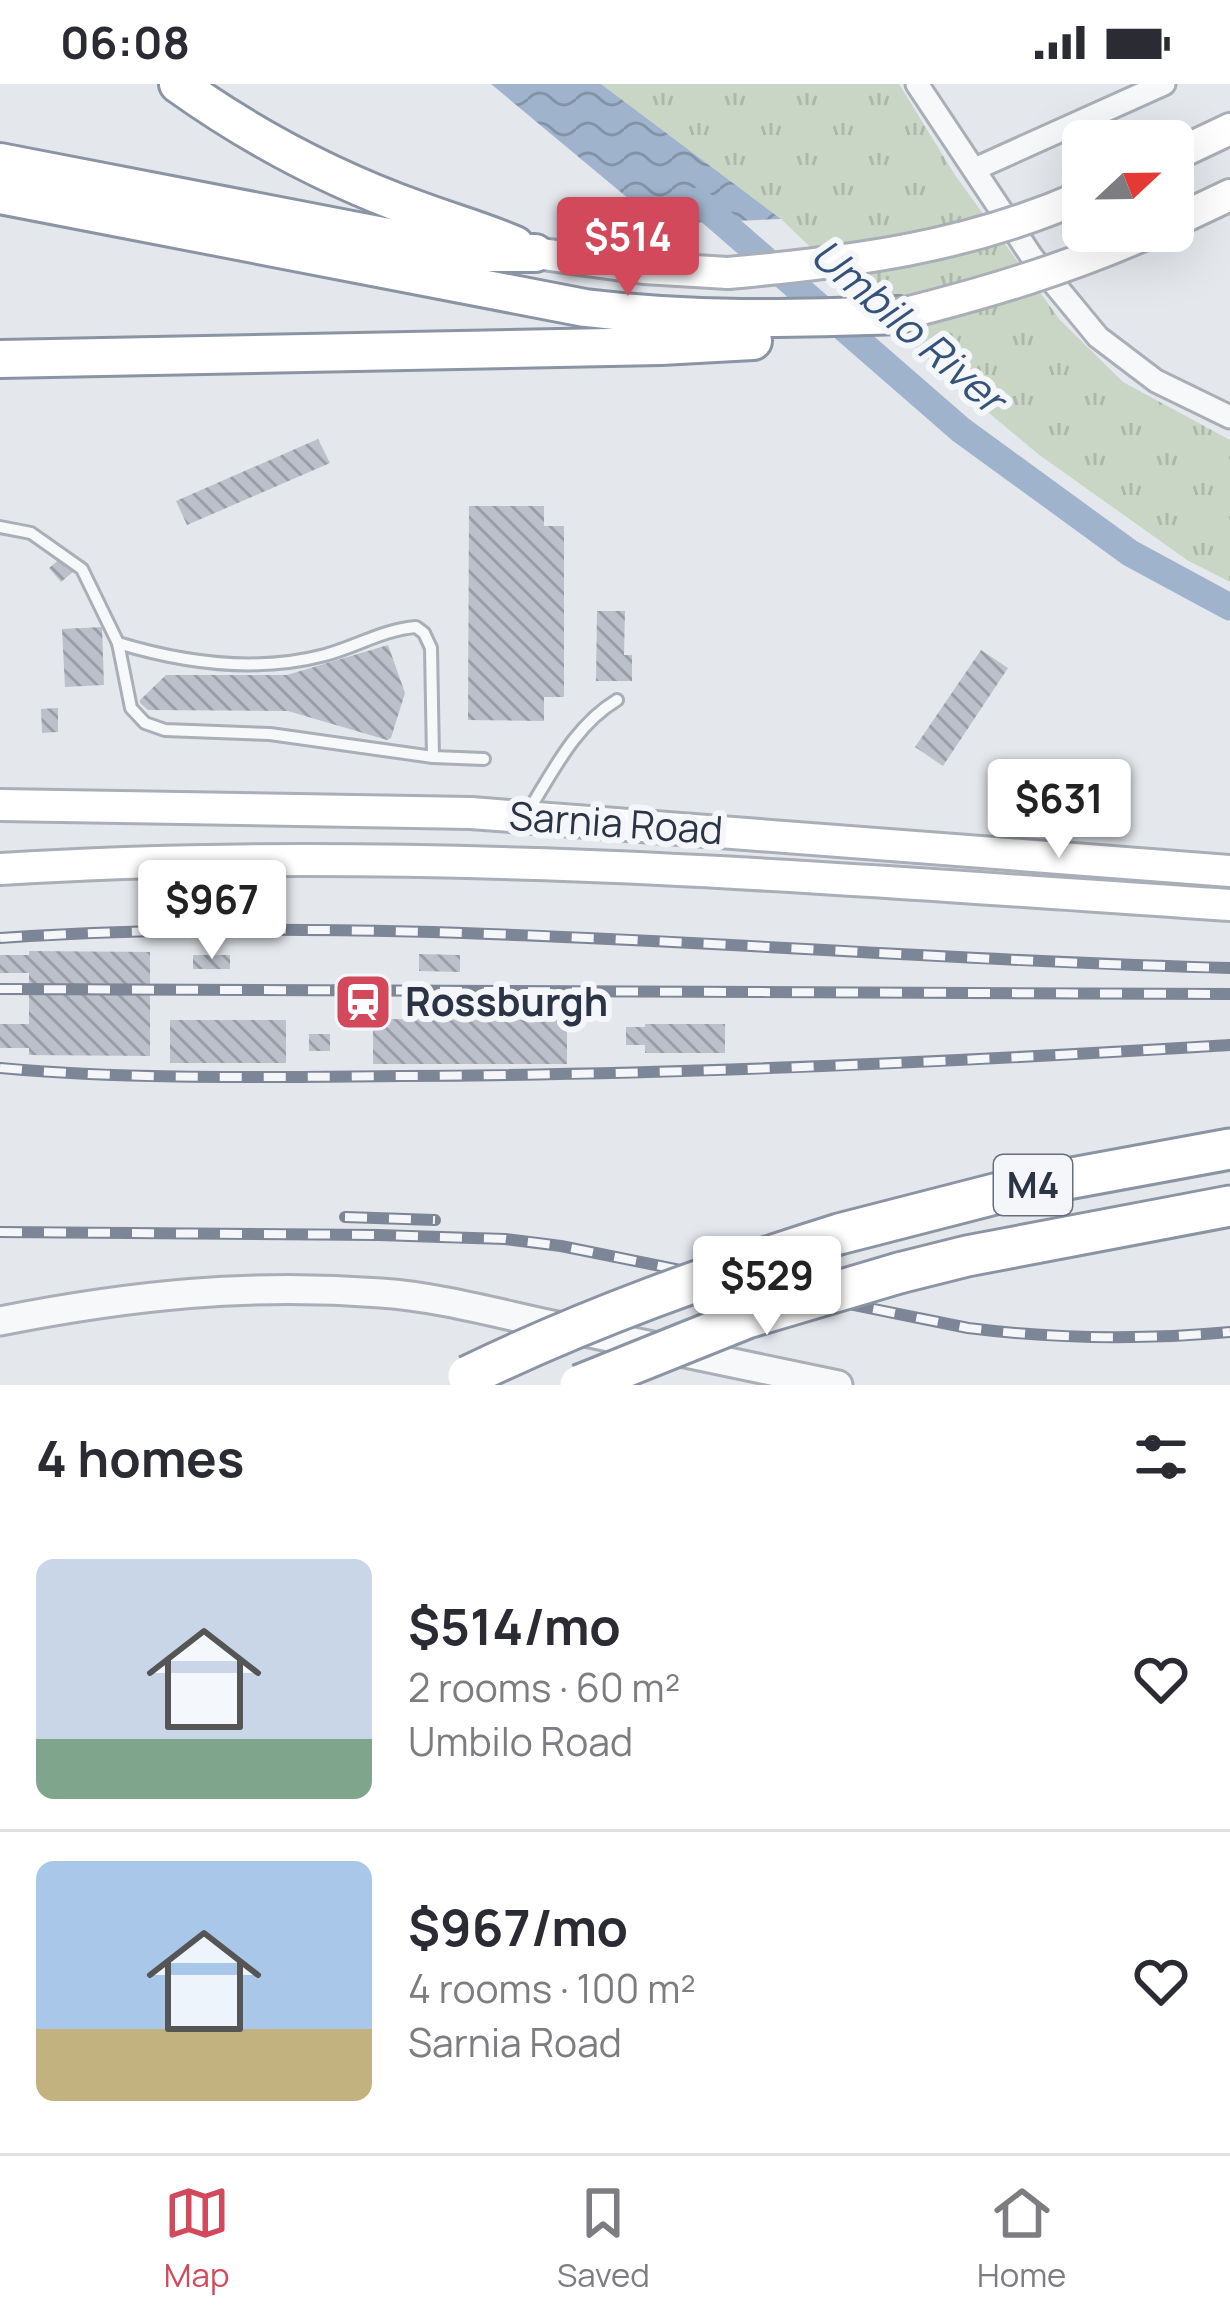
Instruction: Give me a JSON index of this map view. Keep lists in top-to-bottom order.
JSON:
{
  "streets": {
    "highway": ["M4"],
    "main road": ["Sarnia Road"]
  },
  "water": ["Umbilo River"],
  "places": {
    "station": ["Rossburgh"]
  },
  "north": "right",
  "page": {
    "status": "06:08",
    "price": [
      "$514",
      "$631",
      "$967",
      "$529"
    ],
    "heading": "4 homes",
    "list": [
      {
        "name": "$514/mo",
        "note": "2 rooms · 60 m² · Umbilo Road"
      },
      {
        "name": "$967/mo",
        "note": "4 rooms · 100 m² · Sarnia Road"
      }
    ],
    "tabs": ["Map", "Saved", "Home"]
  }
}
